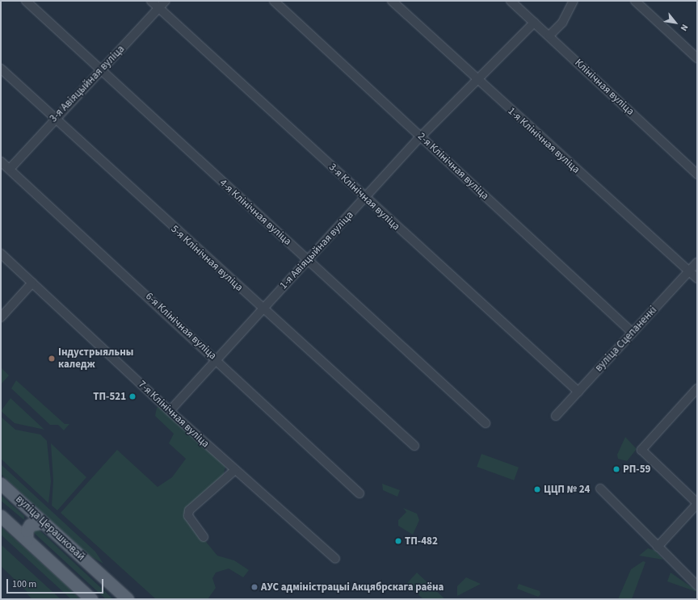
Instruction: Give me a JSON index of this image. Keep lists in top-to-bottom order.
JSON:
{
  "streets": {
    "main road": ["вуліца Церашковай"],
    "street": [
      "3-я Авіяцыйная вуліца",
      "Клінічная вуліца",
      "1-я Клінічная вуліца",
      "2-я Клінічная вуліца",
      "3-я Клінічная вуліца",
      "4-я Клінічная вуліца",
      "1-я Авіяцыйная вуліца",
      "5-я Клінічная вуліца",
      "6-я Клінічная вуліца",
      "вуліца Сцепаненкі",
      "7-я Клінічная вуліца"
    ]
  },
  "crossings": [
    ["3-я Авіяцыйная вуліца", "3-я Клінічная вуліца"],
    ["3-я Авіяцыйная вуліца", "4-я Клінічная вуліца"],
    ["3-я Авіяцыйная вуліца", "5-я Клінічная вуліца"],
    ["3-я Авіяцыйная вуліца", "6-я Клінічная вуліца"],
    ["Клінічная вуліца", "1-я Авіяцыйная вуліца"],
    ["1-я Клінічная вуліца", "1-я Авіяцыйная вуліца"],
    ["1-я Клінічная вуліца", "вуліца Сцепаненкі"],
    ["2-я Клінічная вуліца", "1-я Авіяцыйная вуліца"],
    ["2-я Клінічная вуліца", "вуліца Сцепаненкі"],
    ["3-я Клінічная вуліца", "1-я Авіяцыйная вуліца"],
    ["3-я Клінічная вуліца", "вуліца Сцепаненкі"],
    ["4-я Клінічная вуліца", "1-я Авіяцыйная вуліца"],
    ["1-я Авіяцыйная вуліца", "5-я Клінічная вуліца"],
    ["1-я Авіяцыйная вуліца", "6-я Клінічная вуліца"],
    ["1-я Авіяцыйная вуліца", "7-я Клінічная вуліца"]
  ],
  "places": [
    "Індустрыяльны каледж",
    "ТП-521",
    "РП-59",
    "ЦЦП № 24",
    "ТП-482",
    "АУС адміністрацыі Акцябрскага раёна"
  ],
  "scale_bar": "100 m",
  "north": "bottom right"
}
